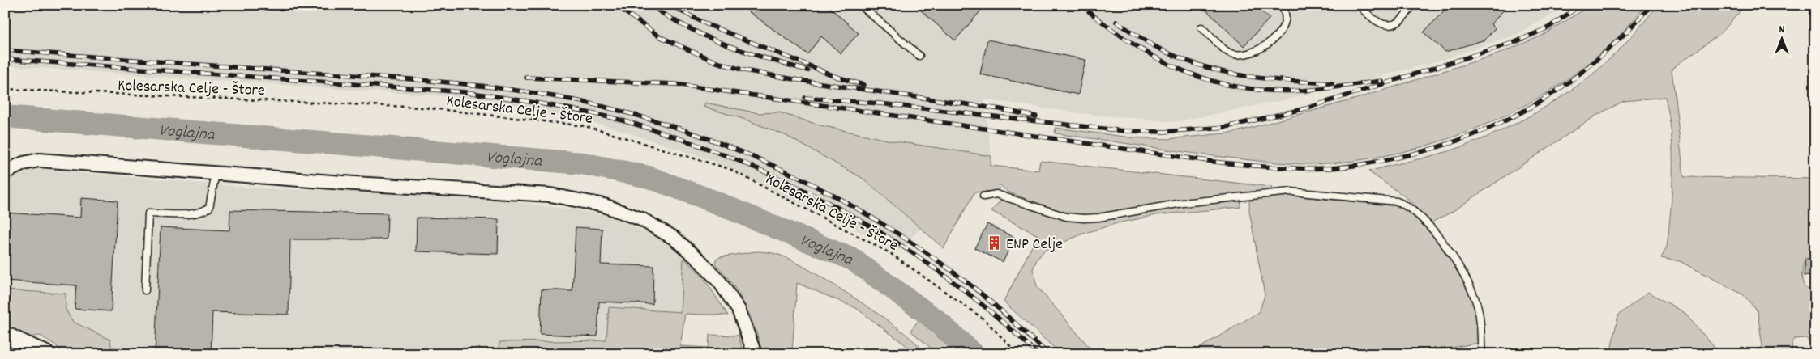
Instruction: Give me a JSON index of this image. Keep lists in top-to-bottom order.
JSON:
{
  "streets": {
    "path": ["Kolesarska Celje - Štore"]
  },
  "water": ["Voglajna"],
  "places": {
    "building": ["ENP Celje"]
  },
  "north": "top"
}
